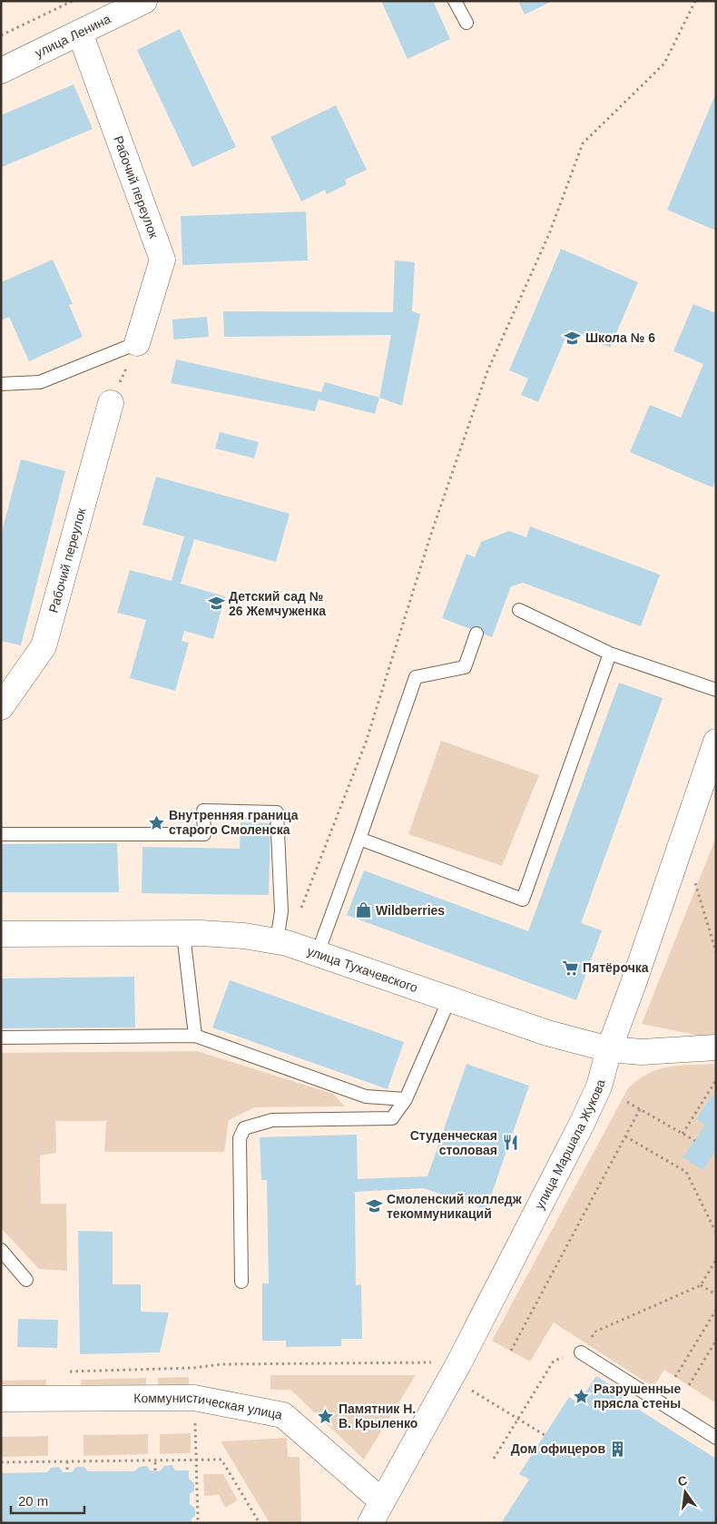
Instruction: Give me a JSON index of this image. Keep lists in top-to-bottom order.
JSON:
{
  "streets": {
    "street": [
      "улица Ленина",
      "Рабочий переулок",
      "улица Тухачевского",
      "улица Маршала Жукова",
      "Коммунистическая улица"
    ]
  },
  "crossings": [
    ["улица Ленина", "Рабочий переулок"],
    ["улица Тухачевского", "улица Маршала Жукова"],
    ["улица Маршала Жукова", "Коммунистическая улица"]
  ],
  "places": {
    "school or university": ["Школа № 6", "Детский сад № 26 Жемчуженка", "Смоленский колледж текоммуникаций"],
    "place": ["Внутренняя граница старого Смоленска", "Разрушенные прясла стены", "Памятник Н. В. Крыленко"],
    "shop": ["Wildberries"],
    "supermarket": ["Пятёрочка"],
    "restaurant": ["Студенческая столовая"],
    "building": ["Дом офицеров"]
  },
  "scale_bar": "20 m",
  "north": "top"
}
